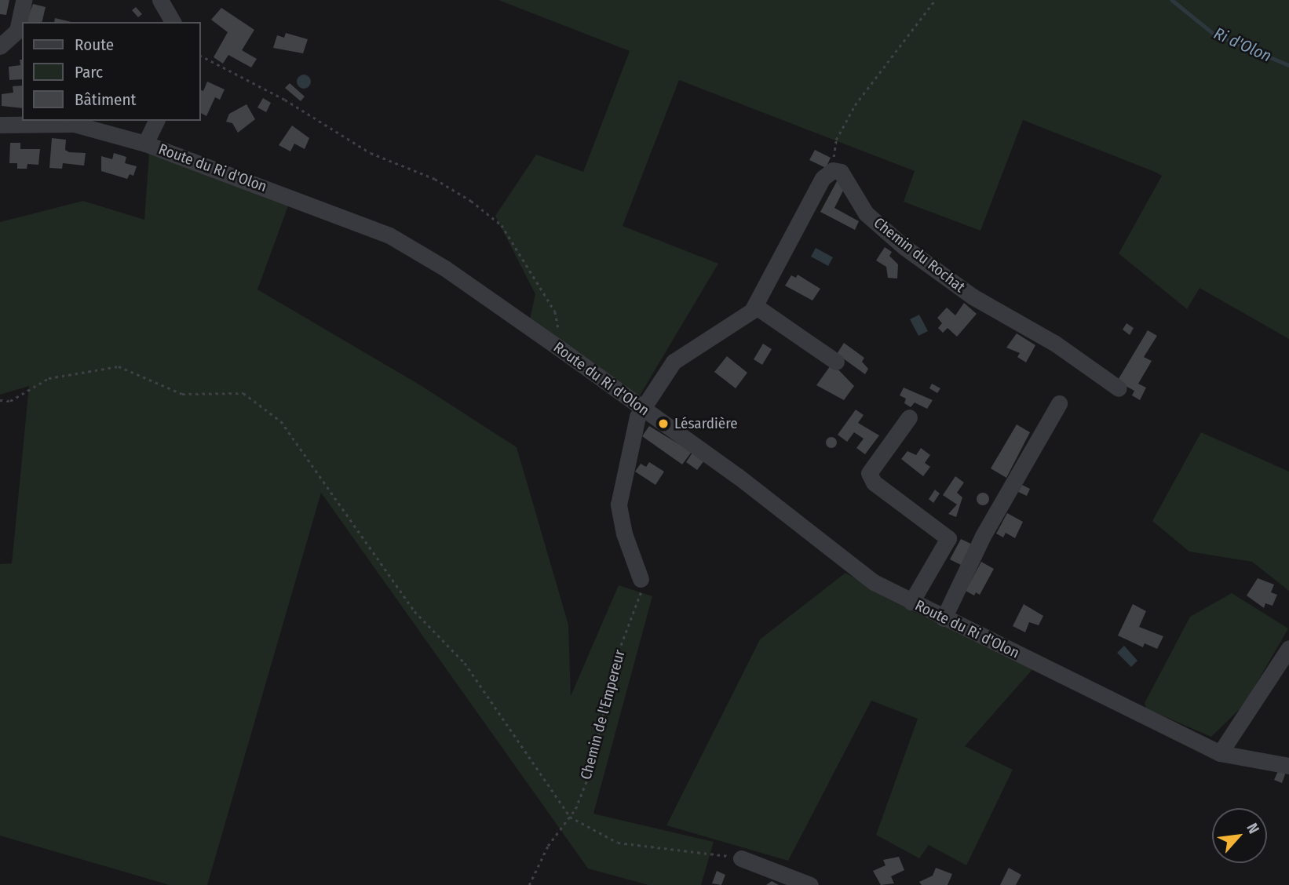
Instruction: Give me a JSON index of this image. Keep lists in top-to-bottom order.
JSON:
{
  "streets": {
    "street": ["Route du Ri d'Olon", "Chemin du Rochat"],
    "path": ["Chemin de l'Empereur"]
  },
  "water": ["Ri d'Olon"],
  "places": ["Lésardière"],
  "legend": ["Route", "Parc", "Bâtiment"],
  "north": "top right"
}
